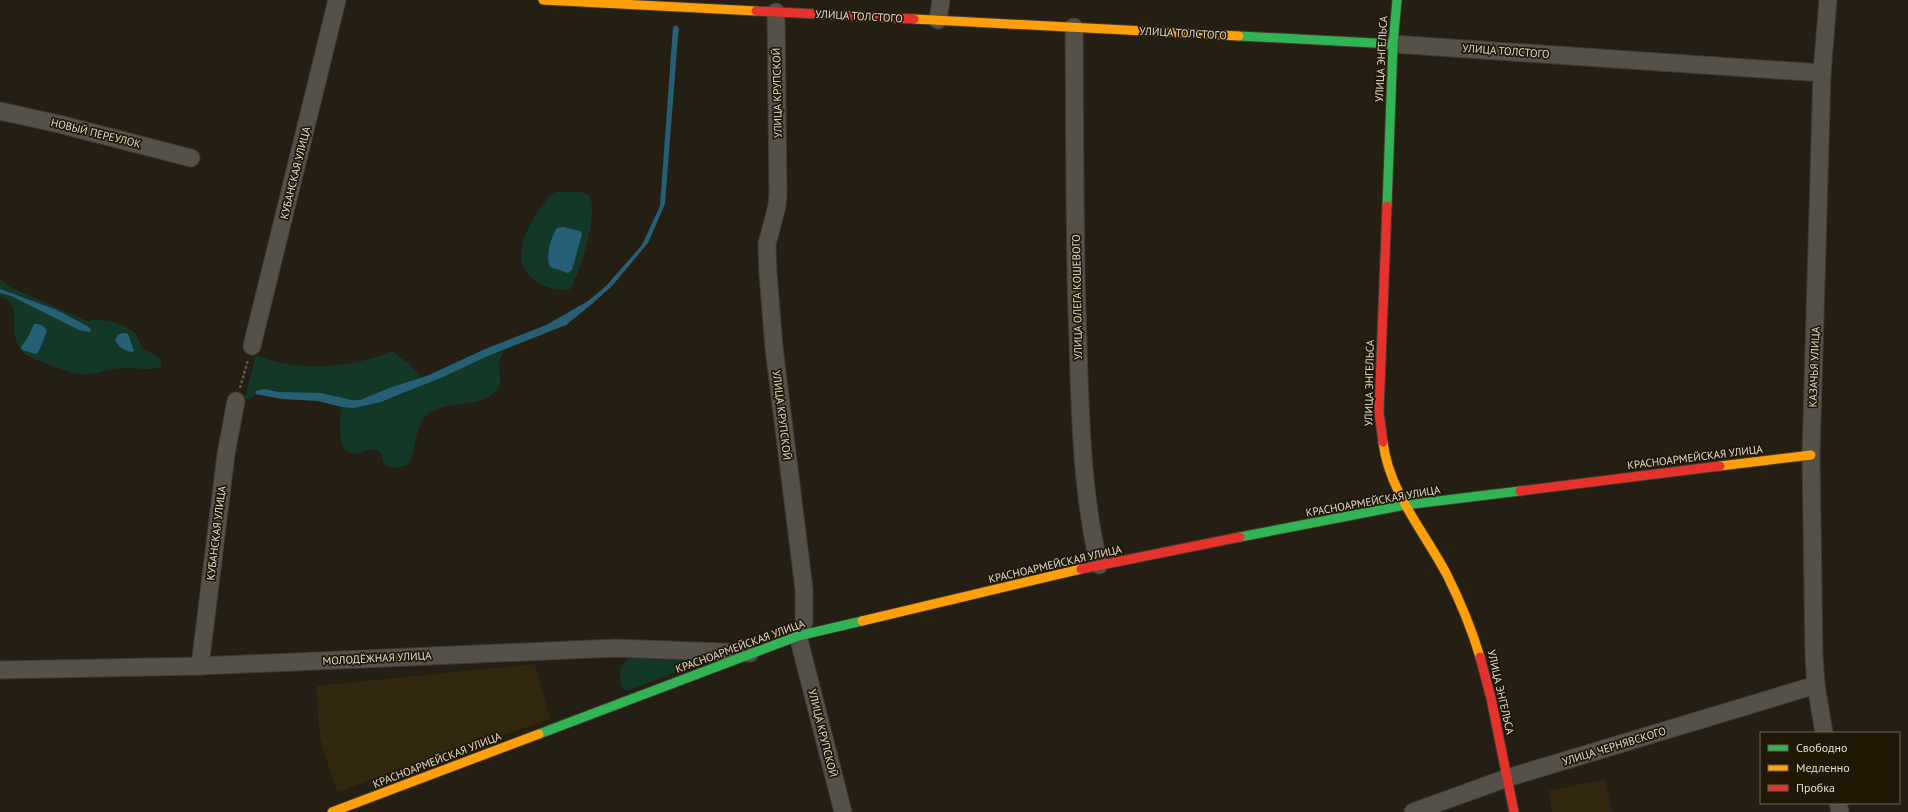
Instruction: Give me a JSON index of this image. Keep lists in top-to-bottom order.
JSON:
{
  "streets": {
    "street": [
      "УЛИЦА ТОЛСТОГО",
      "УЛИЦА ЭНГЕЛЬСА",
      "УЛИЦА КРУПСКОЙ",
      "НОВЫЙ ПЕРЕУЛОК",
      "КУБАНСКАЯ УЛИЦА",
      "УЛИЦА ОЛЕГА КОШЕВОГО",
      "КАЗАЧЬЯ УЛИЦА",
      "КРАСНОАРМЕЙСКАЯ УЛИЦА",
      "МОЛОДЁЖНАЯ УЛИЦА",
      "УЛИЦА ЧЕРНЯВСКОГО"
    ]
  },
  "crossings": [
    ["УЛИЦА ТОЛСТОГО", "УЛИЦА ЭНГЕЛЬСА"],
    ["УЛИЦА ТОЛСТОГО", "УЛИЦА КРУПСКОЙ"],
    ["УЛИЦА ТОЛСТОГО", "УЛИЦА ОЛЕГА КОШЕВОГО"],
    ["УЛИЦА ТОЛСТОГО", "КАЗАЧЬЯ УЛИЦА"],
    ["УЛИЦА ЭНГЕЛЬСА", "КРАСНОАРМЕЙСКАЯ УЛИЦА"],
    ["УЛИЦА ЭНГЕЛЬСА", "УЛИЦА ЧЕРНЯВСКОГО"],
    ["УЛИЦА КРУПСКОЙ", "КРАСНОАРМЕЙСКАЯ УЛИЦА"],
    ["КУБАНСКАЯ УЛИЦА", "МОЛОДЁЖНАЯ УЛИЦА"],
    ["УЛИЦА ОЛЕГА КОШЕВОГО", "КРАСНОАРМЕЙСКАЯ УЛИЦА"],
    ["КАЗАЧЬЯ УЛИЦА", "КРАСНОАРМЕЙСКАЯ УЛИЦА"],
    ["КАЗАЧЬЯ УЛИЦА", "УЛИЦА ЧЕРНЯВСКОГО"],
    ["КРАСНОАРМЕЙСКАЯ УЛИЦА", "МОЛОДЁЖНАЯ УЛИЦА"]
  ],
  "legend": ["Свободно", "Медленно", "Пробка"]
}
